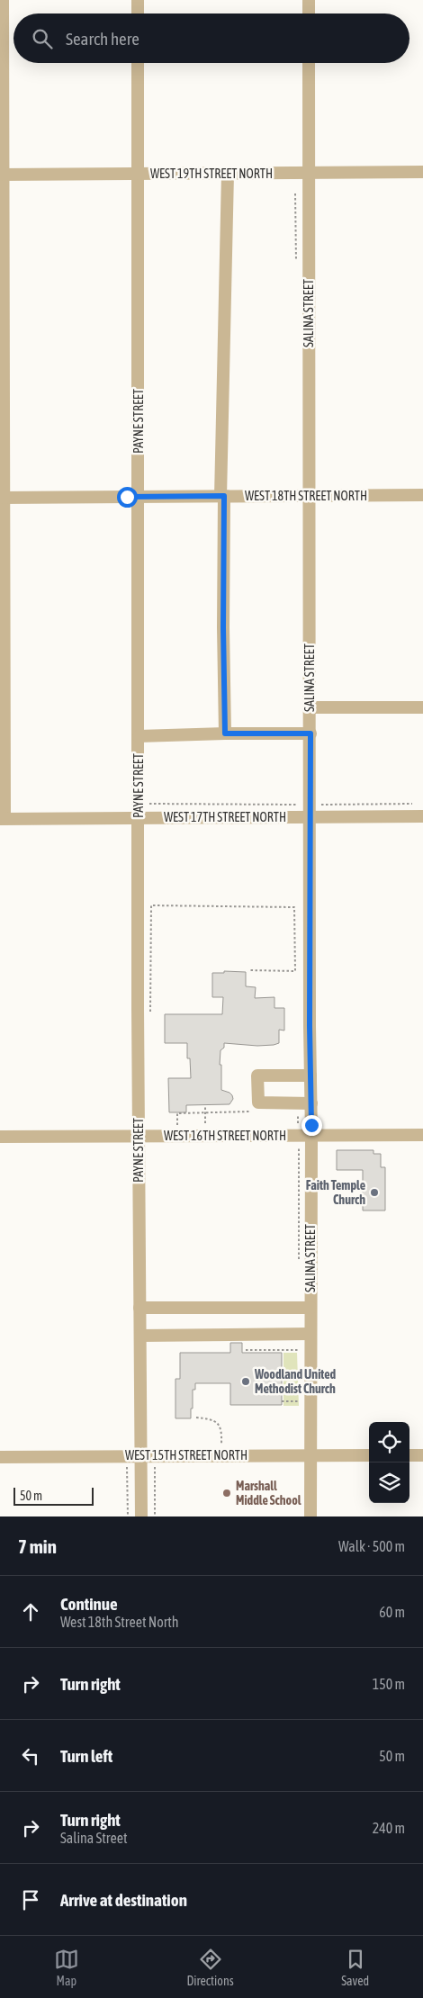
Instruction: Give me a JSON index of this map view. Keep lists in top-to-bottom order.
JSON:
{
  "streets": {
    "street": [
      "WEST 19TH STREET NORTH",
      "SALINA STREET",
      "PAYNE STREET",
      "WEST 18TH STREET NORTH",
      "WEST 17TH STREET NORTH",
      "WEST 16TH STREET NORTH",
      "WEST 15TH STREET NORTH"
    ]
  },
  "crossings": [
    ["WEST 19TH STREET NORTH", "SALINA STREET"],
    ["WEST 19TH STREET NORTH", "PAYNE STREET"],
    ["SALINA STREET", "WEST 18TH STREET NORTH"],
    ["SALINA STREET", "WEST 17TH STREET NORTH"],
    ["SALINA STREET", "WEST 16TH STREET NORTH"],
    ["SALINA STREET", "WEST 15TH STREET NORTH"],
    ["PAYNE STREET", "WEST 18TH STREET NORTH"],
    ["PAYNE STREET", "WEST 17TH STREET NORTH"],
    ["PAYNE STREET", "WEST 16TH STREET NORTH"],
    ["PAYNE STREET", "WEST 15TH STREET NORTH"]
  ],
  "places": ["Faith Temple Church", "Woodland United Methodist Church", "Marshall Middle School"],
  "scale_bar": "50 m",
  "page": {
    "search": "Search here",
    "scale": "50 m",
    "heading": ["7 min", "Walk · 500 m"],
    "list": [
      ["Continue", "West 18th Street North", "60 m"],
      ["Turn right", "150 m"],
      ["Turn left", "50 m"],
      ["Turn right", "Salina Street", "240 m"],
      "Arrive at destination"
    ],
    "nav": ["Map", "Directions", "Saved"]
  }
}
